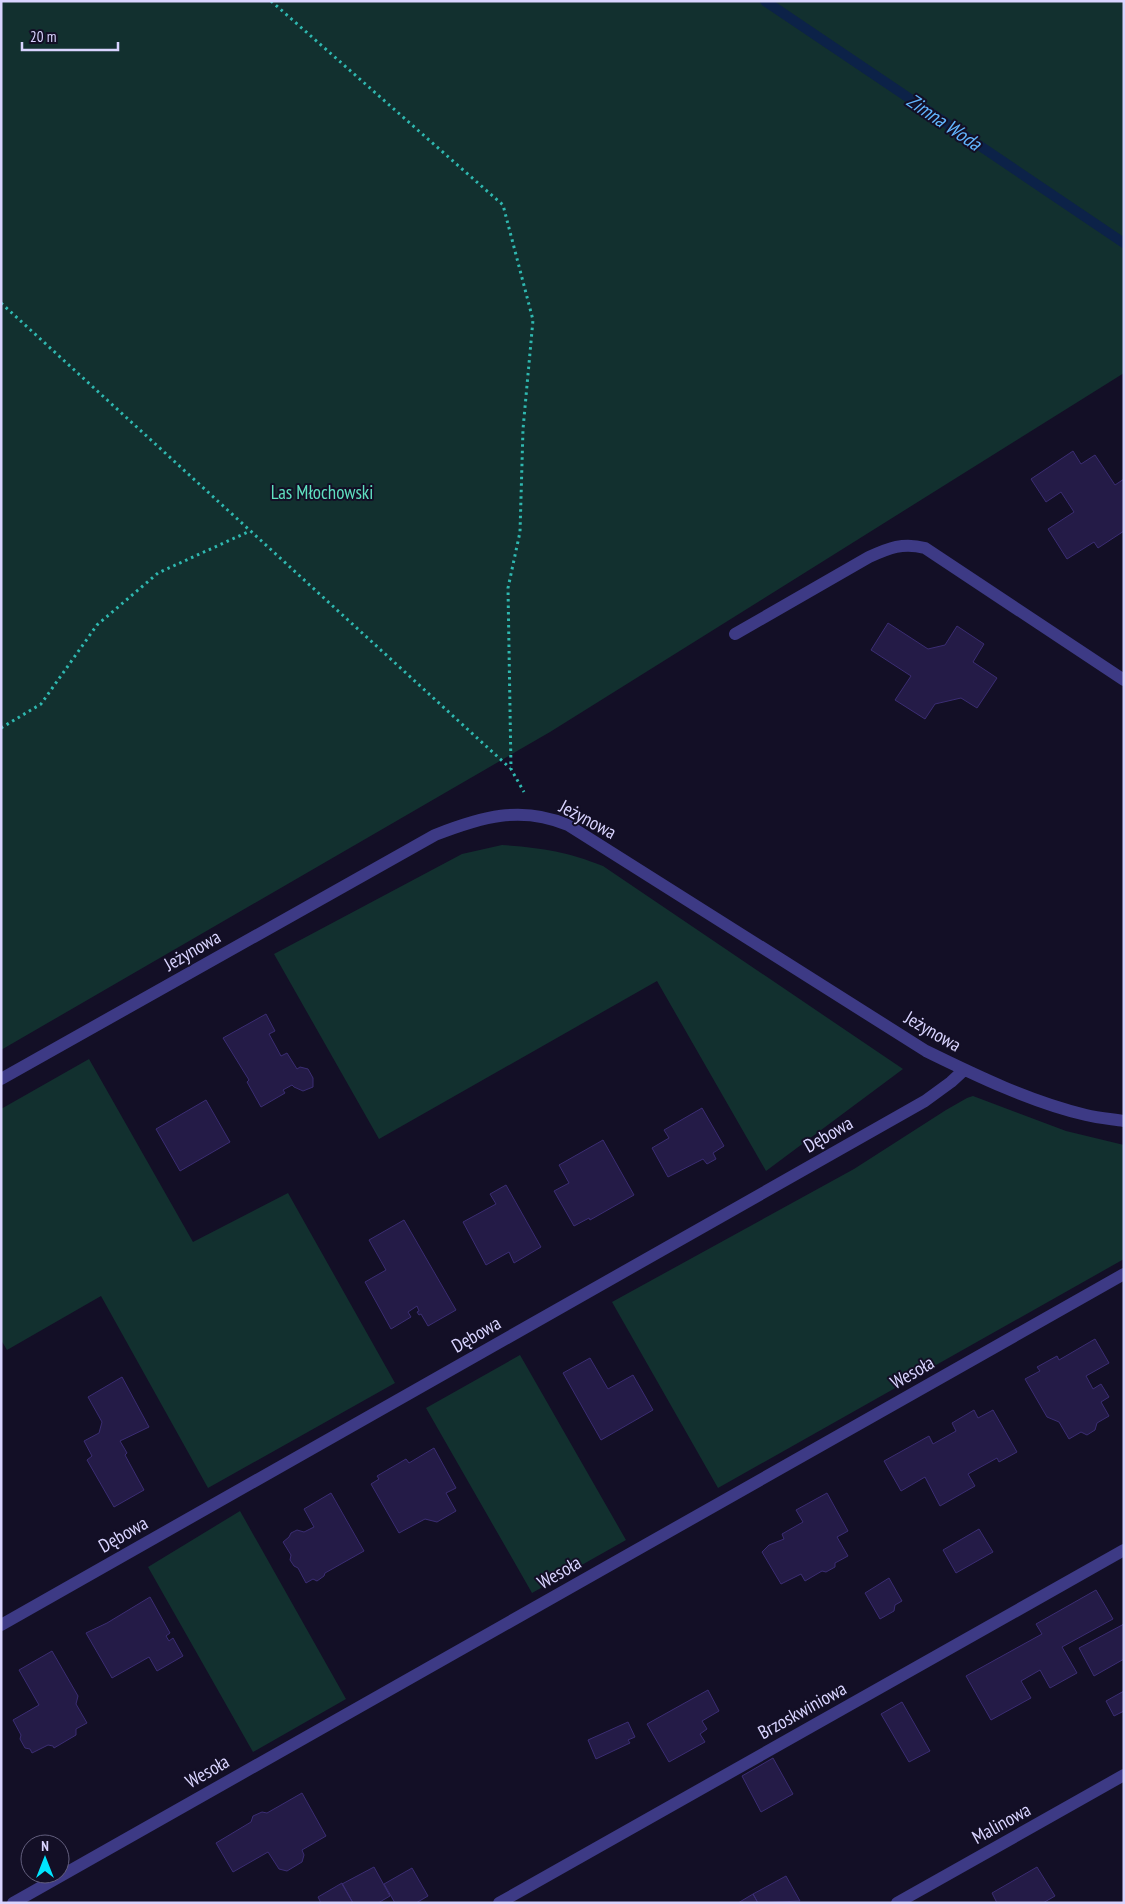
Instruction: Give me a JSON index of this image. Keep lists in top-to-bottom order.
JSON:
{
  "streets": {
    "street": [
      "Jeżynowa",
      "Dębowa",
      "Wesoła",
      "Brzoskwiniowa",
      "Malinowa"
    ]
  },
  "crossings": [
    ["Jeżynowa", "Dębowa"]
  ],
  "water": ["Zimna Woda"],
  "parks": ["Las Młochowski"],
  "scale_bar": "20 m",
  "north": "top"
}
